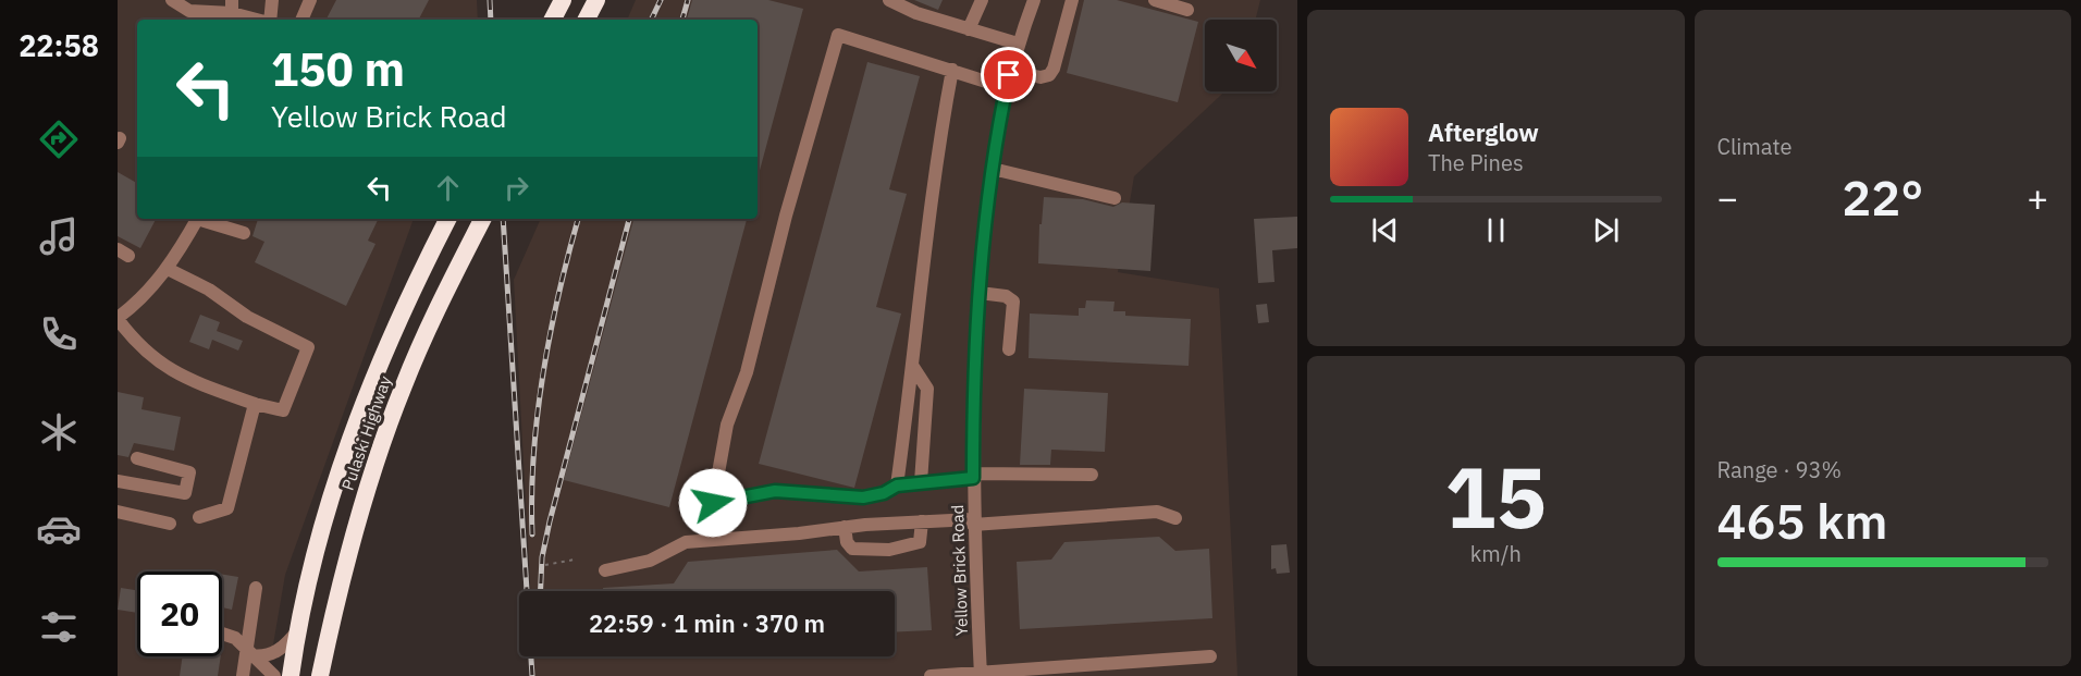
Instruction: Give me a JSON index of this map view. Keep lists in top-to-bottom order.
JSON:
{
  "streets": {
    "highway": ["Pulaski Highway"],
    "street": ["Yellow Brick Road"]
  },
  "north": "bottom right",
  "page": {
    "tabs": "22:58",
    "tile": [
      "Climate",
      ["15", "km/h"],
      ["Range · 93%", "465 km"]
    ],
    "turn": ["150 m", "Yellow Brick Road"],
    "song": ["Afterglow", "The Pines"],
    "heat": ["−", "22°", "+"],
    "limit": "20",
    "trip": "22:59 · 1 min · 370 m"
  }
}
